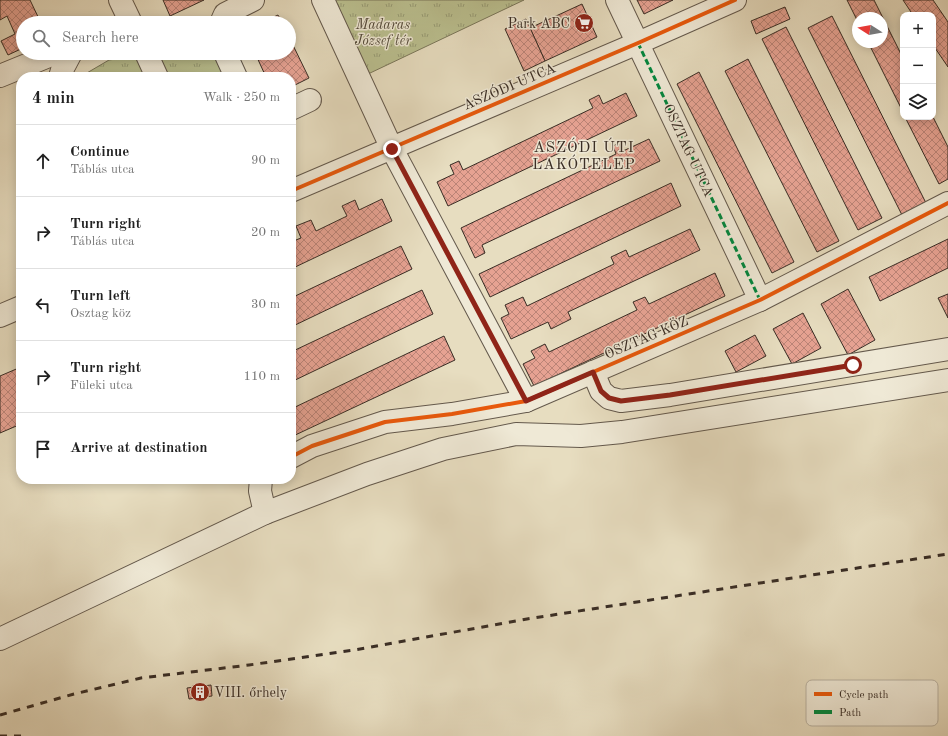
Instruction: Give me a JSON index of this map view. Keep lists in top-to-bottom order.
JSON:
{
  "streets": {
    "street": ["ASZÓDI UTCA", "OSZTAG UTCA", "OSZTAG KÖZ"]
  },
  "crossings": [
    ["ASZÓDI UTCA", "OSZTAG UTCA"],
    ["OSZTAG UTCA", "OSZTAG KÖZ"]
  ],
  "districts": ["ASZÓDI ÚTI LAKÓTELEP"],
  "parks": ["Madaras József tér"],
  "places": {
    "supermarket": ["Park ABC"],
    "building": ["VIII. őrhely"]
  },
  "legend": ["Cycle path", "Path"],
  "north": "left",
  "page": {
    "map_buttons": ["+", "−"],
    "search": "Search here",
    "heading": ["4 min", "Walk · 250 m"],
    "list": [
      ["Continue", "Táblás utca", "90 m"],
      ["Turn right", "Táblás utca", "20 m"],
      ["Turn left", "Osztag köz", "30 m"],
      ["Turn right", "Füleki utca", "110 m"],
      "Arrive at destination"
    ]
  }
}
